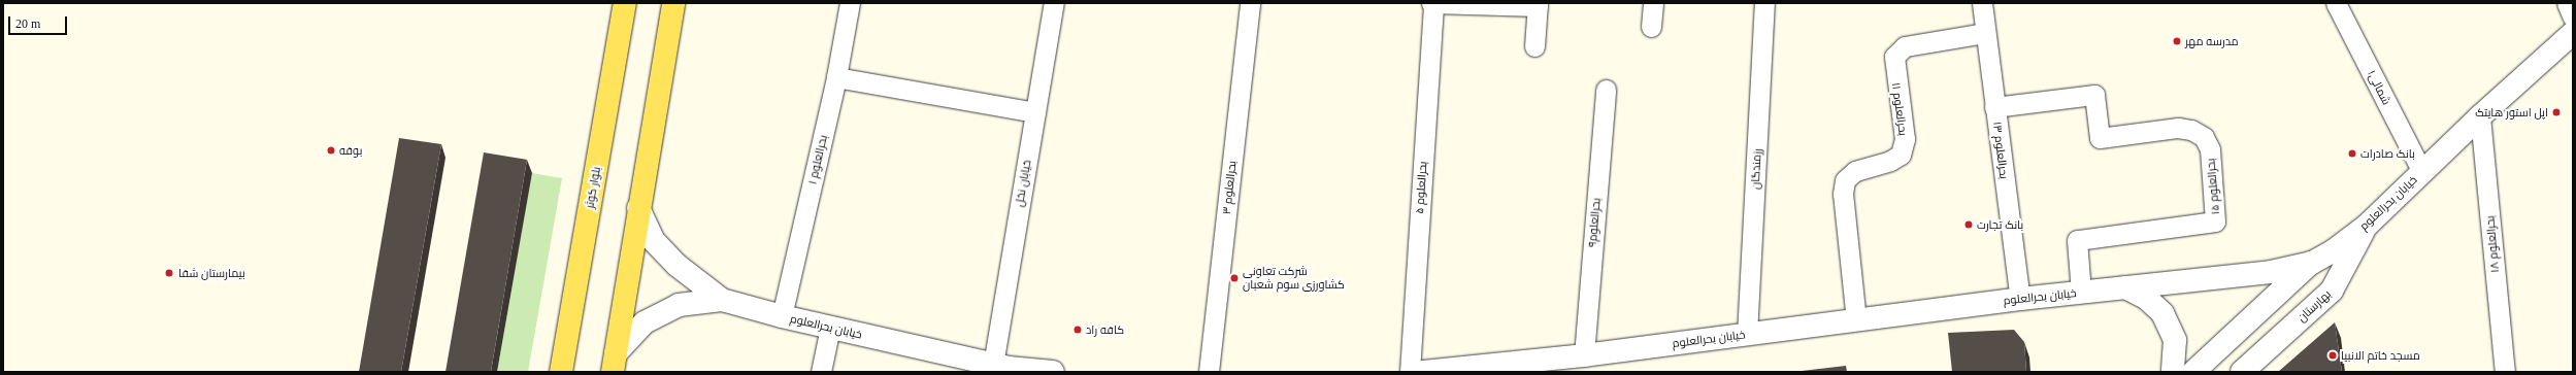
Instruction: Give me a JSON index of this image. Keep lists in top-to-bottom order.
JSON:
{
  "streets": {
    "main road": ["بلوار کوثر"],
    "street": [
      "شمالی۱",
      "بحرالعلوم ۱۱",
      "بحرالعلوم ۱۳",
      "بحرالعلوم ۱",
      "رزمندگان",
      "خیابان نخل",
      "بحرالعلوم ۱۵",
      "بحرالعلوم ۳",
      "بحرالعلوم ۵",
      "خیابان بحرالعلوم",
      "بحرالعلوم۹",
      "بحرالعلوم ۱۸",
      "بهارستان"
    ]
  },
  "crossings": [
    ["شمالی۱", "خیابان بحرالعلوم"],
    ["بحرالعلوم ۱۱", "بحرالعلوم ۱۳"],
    ["بحرالعلوم ۱۱", "خیابان بحرالعلوم"],
    ["بحرالعلوم ۱۳", "بحرالعلوم ۱۵"],
    ["بحرالعلوم ۱۳", "خیابان بحرالعلوم"],
    ["بحرالعلوم ۱", "خیابان بحرالعلوم"],
    ["رزمندگان", "خیابان بحرالعلوم"],
    ["خیابان نخل", "خیابان بحرالعلوم"],
    ["بحرالعلوم ۱۵", "خیابان بحرالعلوم"],
    ["خیابان بحرالعلوم", "بحرالعلوم۹"],
    ["خیابان بحرالعلوم", "بحرالعلوم ۱۸"],
    ["خیابان بحرالعلوم", "بهارستان"]
  ],
  "places": [
    "مدرسه مهر",
    "اپل استور هایتک",
    "بوفه",
    "بانک صادرات",
    "بانک تجارت",
    "بیمارستان شفا",
    "شرکت تعاونی کشاورزی سوم شعبان",
    "کافه راد",
    "مسجد خاتم الانبیا"
  ],
  "scale_bar": "20 m"
}
